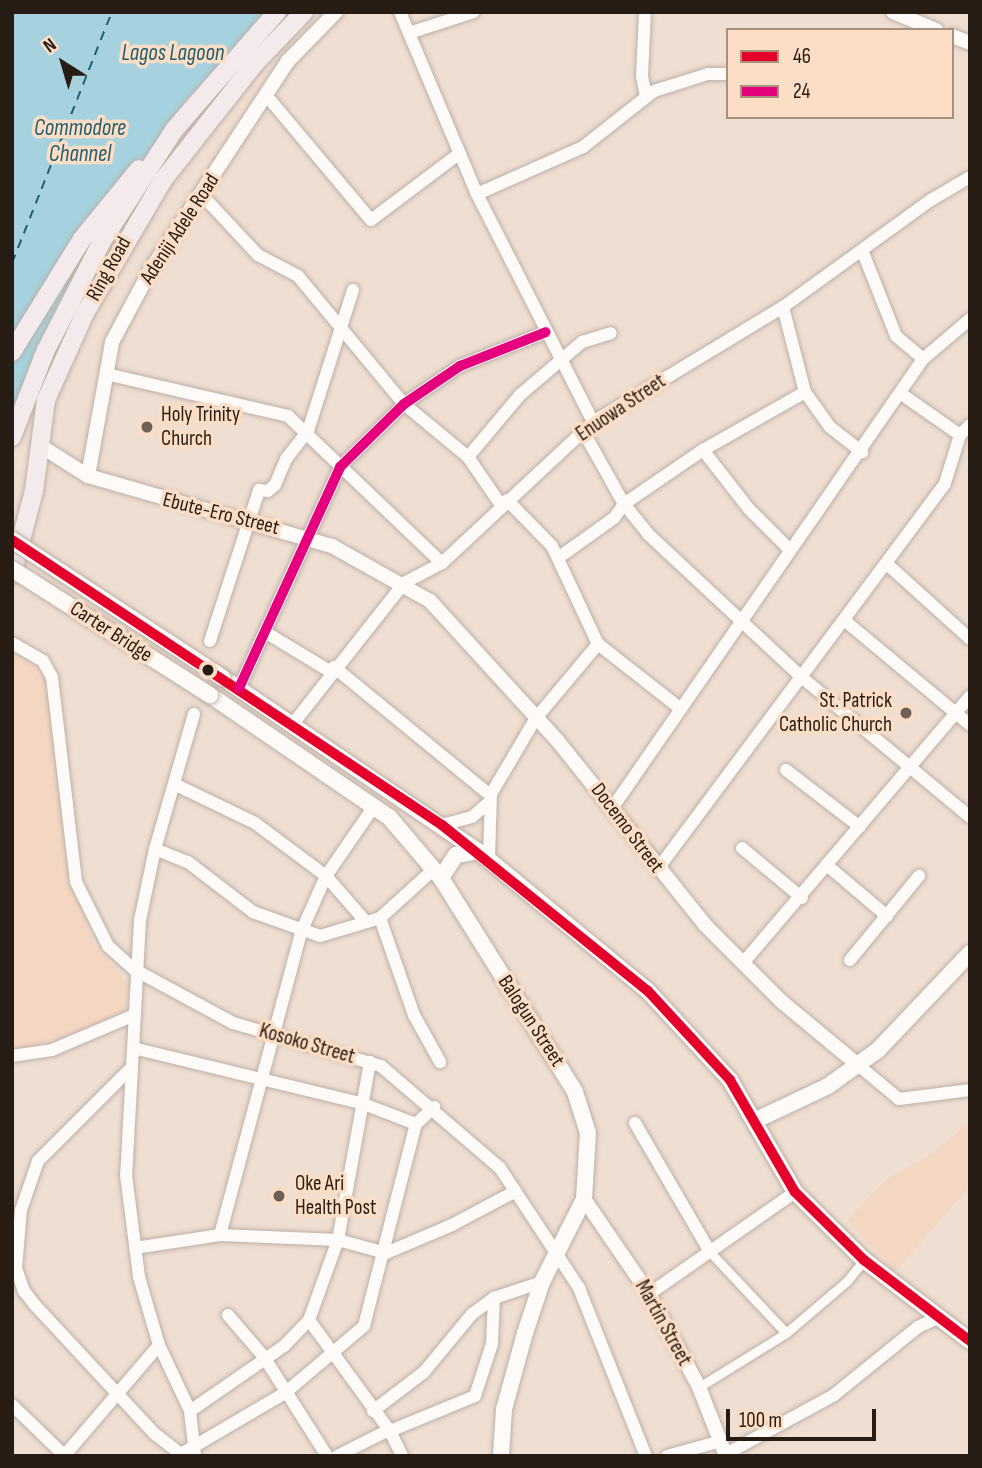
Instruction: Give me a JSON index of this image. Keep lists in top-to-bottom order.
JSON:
{
  "streets": {
    "main road": ["Ring Road", "Carter Bridge", "Balogun Street"],
    "street": [
      "Adeniji Adele Road",
      "Enuowa Street",
      "Ebute-Ero Street",
      "Docemo Street",
      "Kosoko Street",
      "Martin Street"
    ]
  },
  "crossings": [
    ["Adeniji Adele Road", "Ebute-Ero Street"],
    ["Ring Road", "Ebute-Ero Street"],
    ["Enuowa Street", "Ebute-Ero Street"],
    ["Enuowa Street", "Docemo Street"],
    ["Ebute-Ero Street", "Docemo Street"],
    ["Carter Bridge", "Balogun Street"],
    ["Balogun Street", "Kosoko Street"],
    ["Balogun Street", "Martin Street"]
  ],
  "water": ["Lagos Lagoon", "Commodore Channel"],
  "places": ["Holy Trinity Church", "St. Patrick Catholic Church", "Oke Ari Health Post"],
  "lines": ["transit line 24", "transit line 46"],
  "legend": ["46", "24"],
  "scale_bar": "100 m",
  "north": "top left"
}
